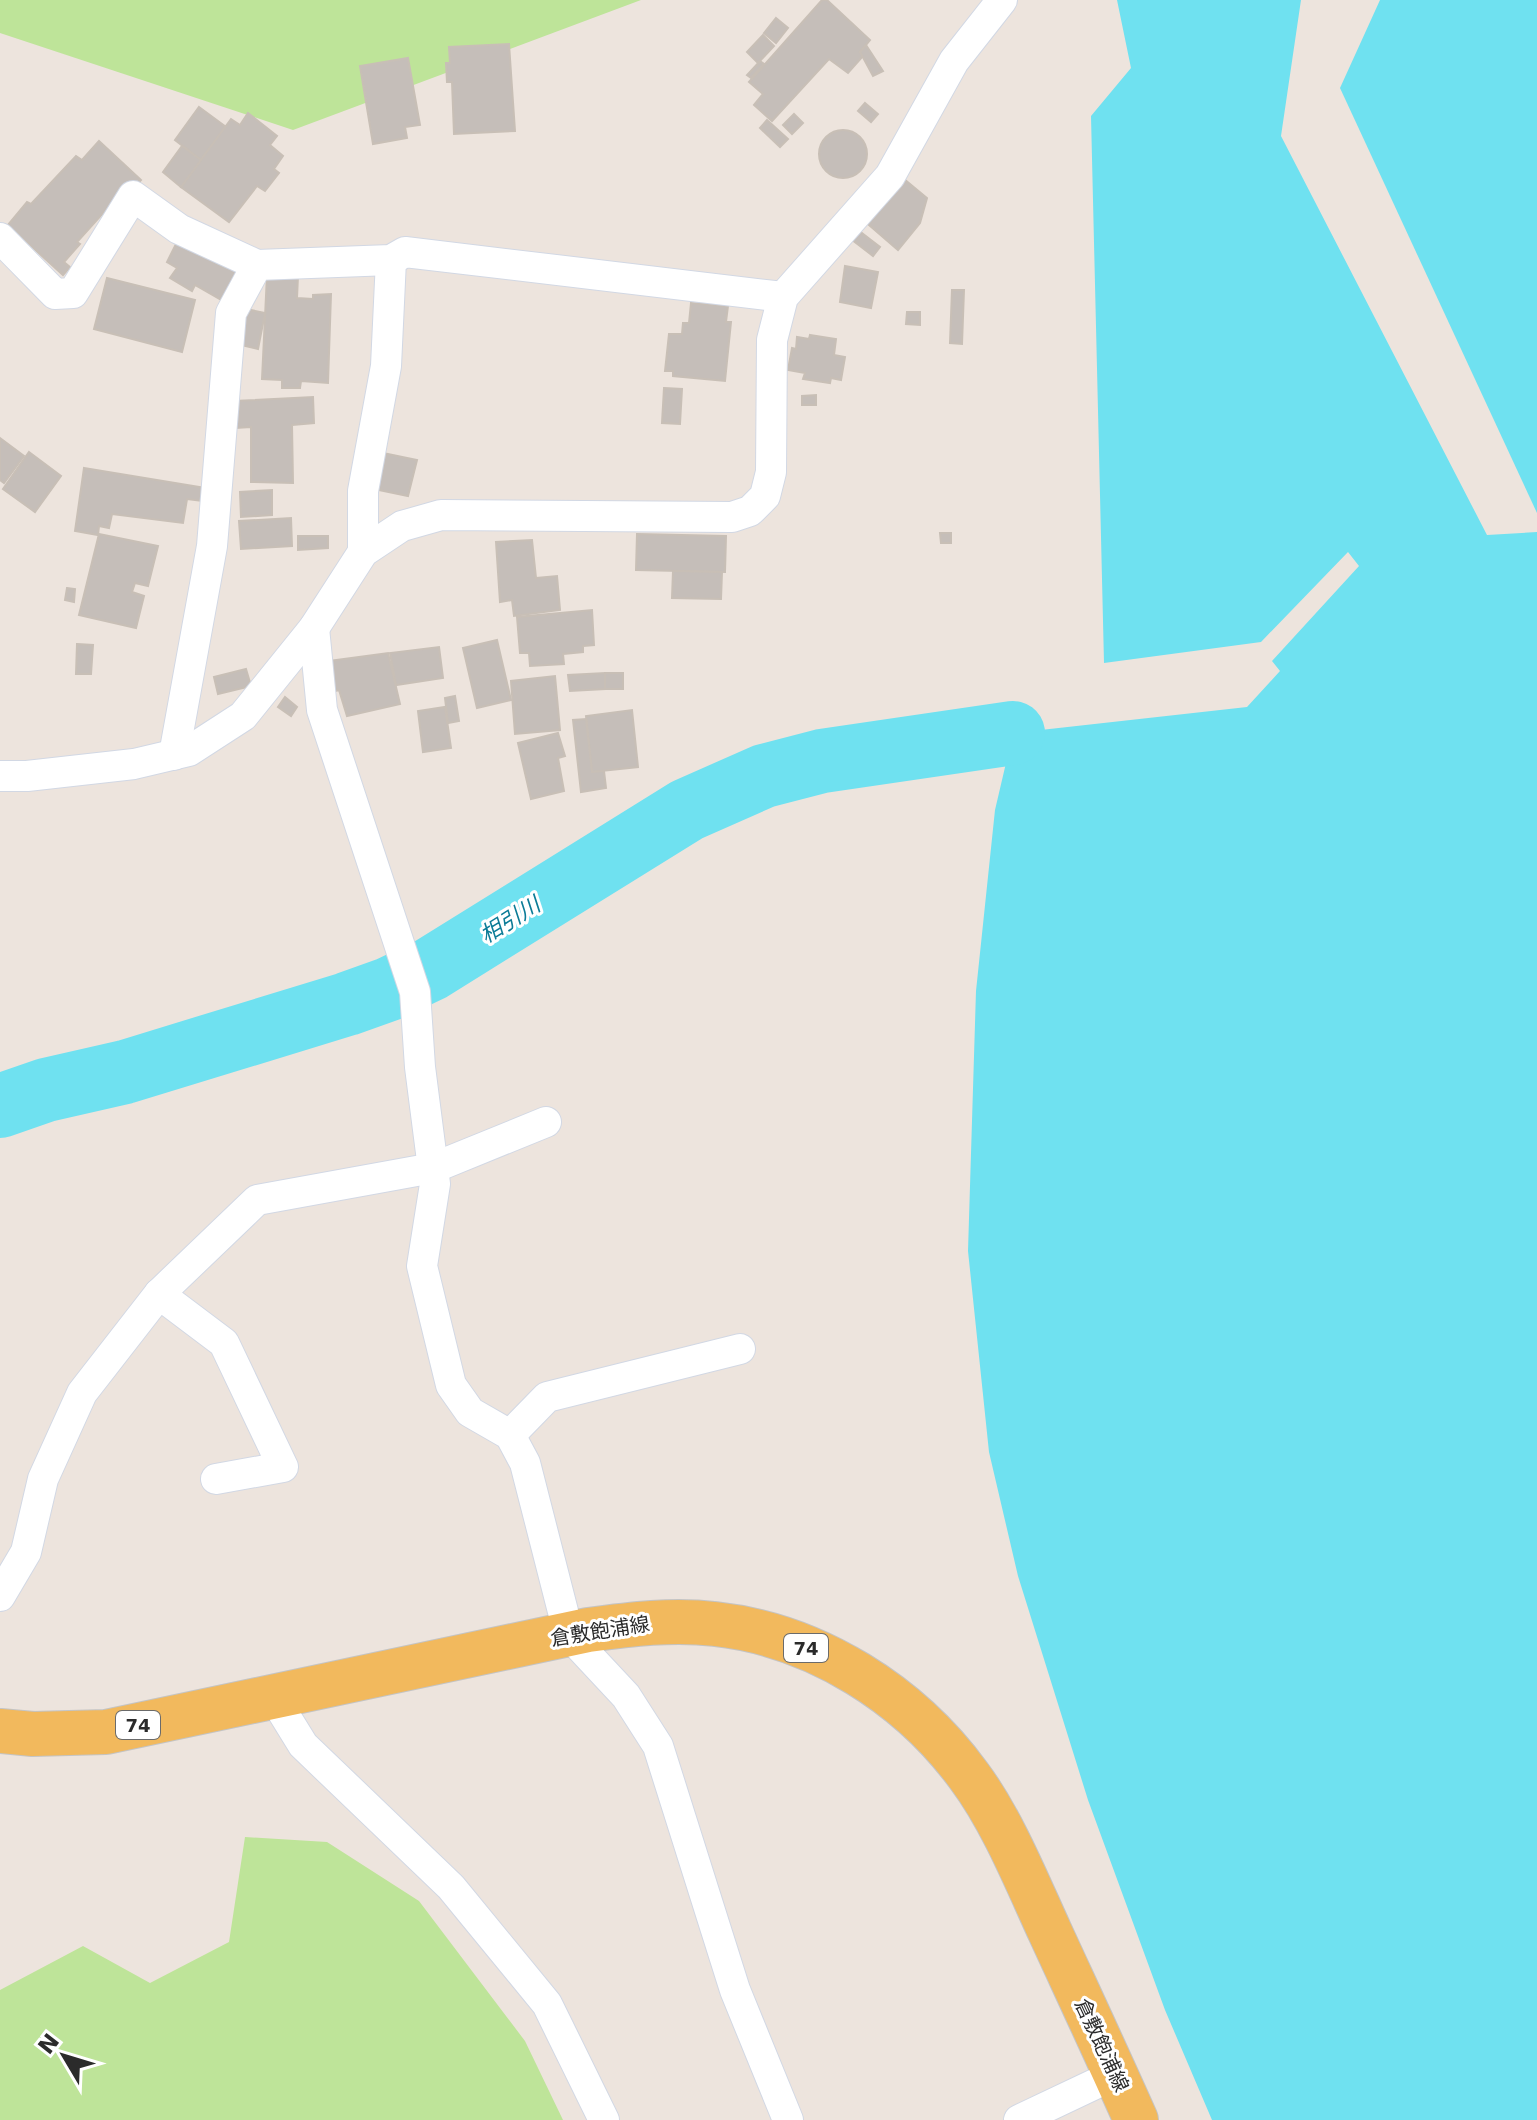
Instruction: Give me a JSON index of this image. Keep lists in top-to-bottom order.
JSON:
{
  "streets": {
    "main road": ["倉敷飽浦線", "74"]
  },
  "water": ["相引川"],
  "north": "top left"
}
